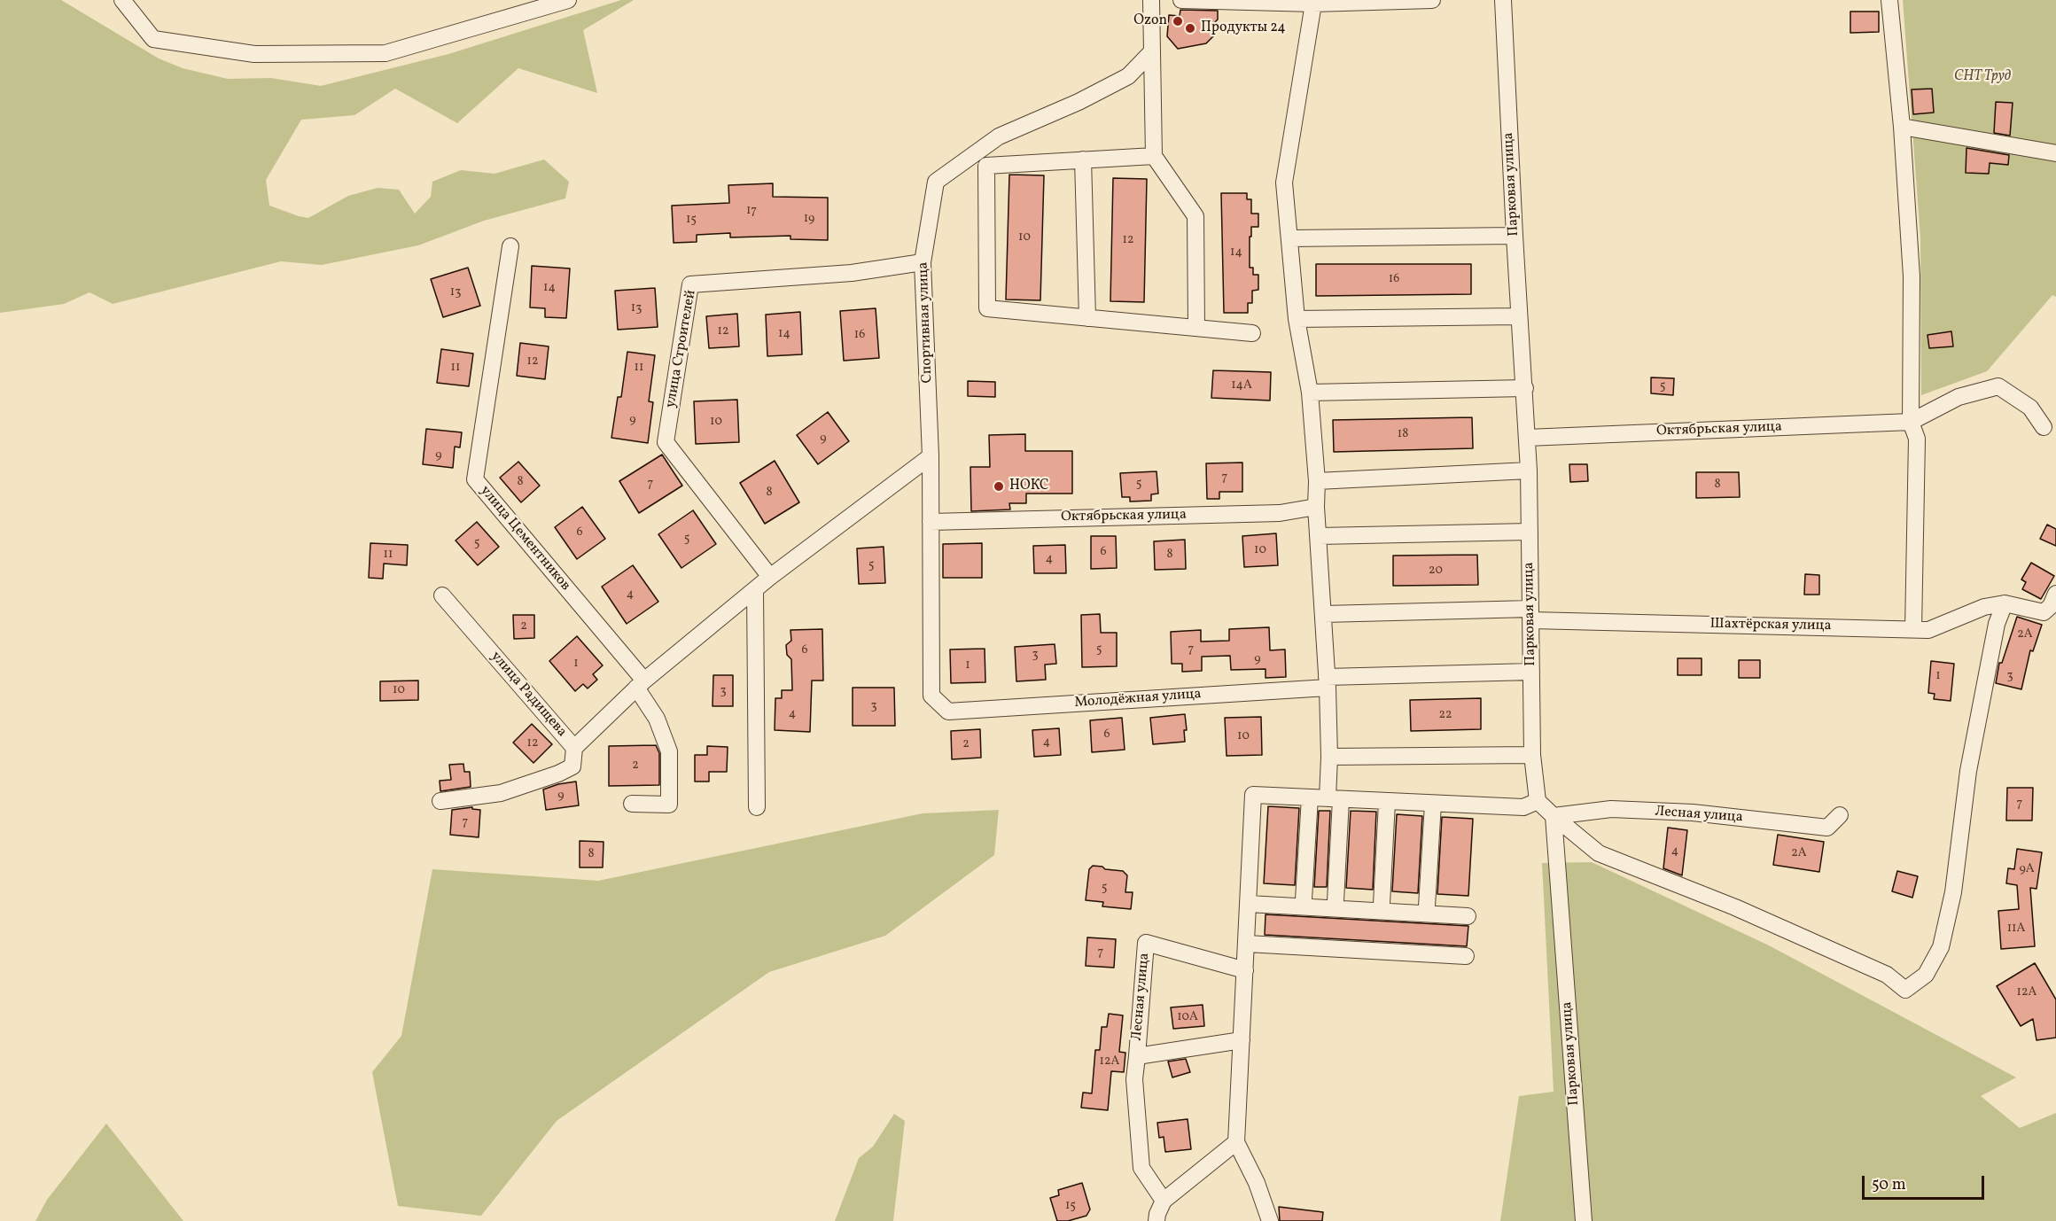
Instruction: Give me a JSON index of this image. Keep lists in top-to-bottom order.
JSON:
{
  "streets": {
    "street": [
      "Парковая улица",
      "Спортивная улица",
      "улица Строителей",
      "Октябрьская улица",
      "улица Цементников",
      "Шахтёрская улица",
      "улица Радищева",
      "Молодёжная улица",
      "Лесная улица"
    ]
  },
  "crossings": [
    ["Парковая улица", "Октябрьская улица"],
    ["Парковая улица", "Шахтёрская улица"],
    ["Парковая улица", "Молодёжная улица"],
    ["Парковая улица", "Лесная улица"],
    ["Спортивная улица", "улица Строителей"],
    ["Спортивная улица", "Октябрьская улица"],
    ["Спортивная улица", "Молодёжная улица"]
  ],
  "parks": ["СНТ Труд"],
  "places": ["Ozon", "Продукты 24", "НОКС"],
  "house_numbers": [
    "17",
    "19",
    "15",
    "10",
    "12",
    "14",
    "16",
    "14",
    "13",
    "13",
    "12",
    "14",
    "16",
    "12",
    "11",
    "11",
    "14А",
    "5",
    "9",
    "10",
    "18",
    "9",
    "9",
    "7",
    "8",
    "7",
    "5",
    "8",
    "8",
    "6",
    "5",
    "5",
    "10",
    "6",
    "11",
    "8",
    "4",
    "5",
    "20",
    "4",
    "2",
    "2А",
    "5",
    "7",
    "6",
    "3",
    "9",
    "1",
    "1",
    "1",
    "3",
    "10",
    "3",
    "3",
    "4",
    "22",
    "6",
    "10",
    "4",
    "12",
    "2",
    "2",
    "9",
    "7",
    "7",
    "4",
    "2А",
    "8",
    "9А",
    "5",
    "11А",
    "7",
    "12А",
    "10А",
    "12А",
    "15"
  ],
  "scale_bar": "50 m"
}
